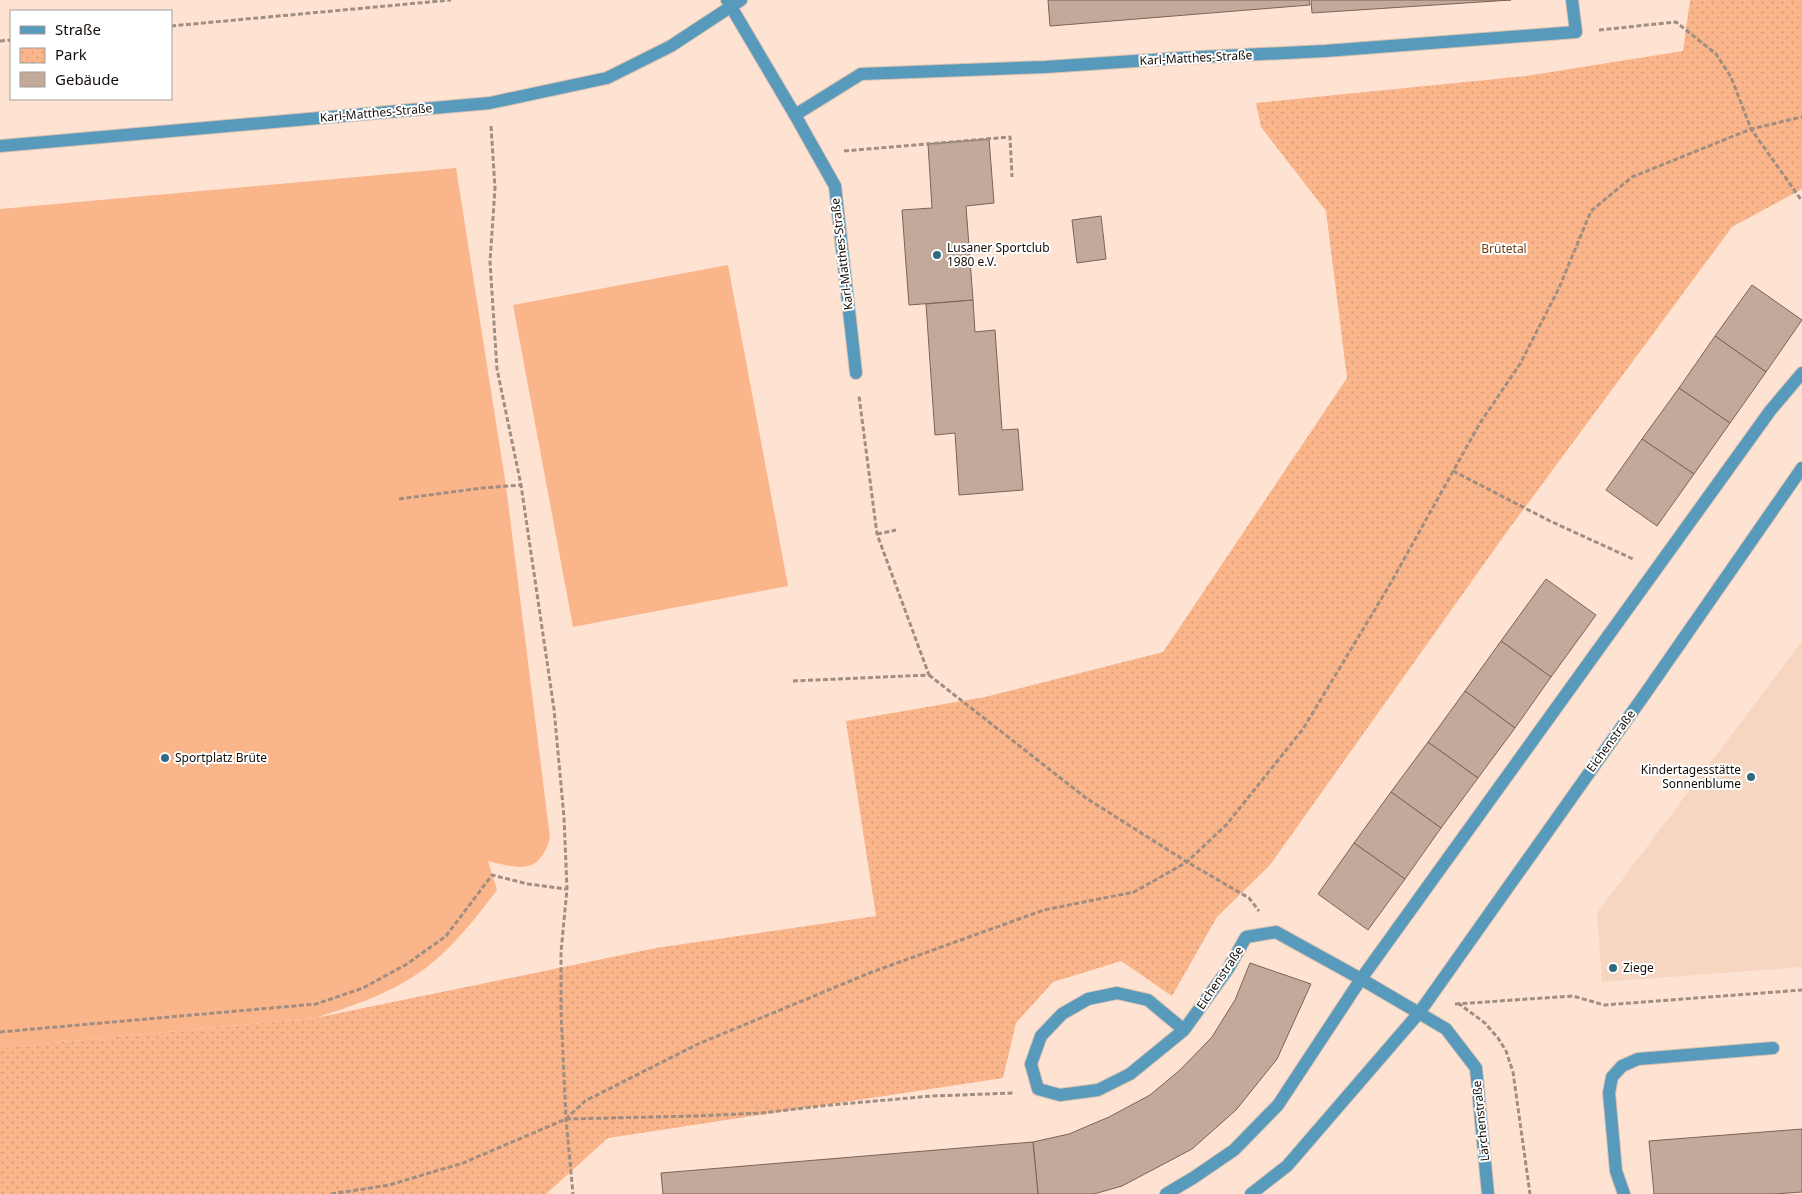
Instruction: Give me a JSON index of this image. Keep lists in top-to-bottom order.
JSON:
{
  "streets": {
    "street": ["Karl-Matthes-Straße", "Eichenstraße", "Lärchenstraße"]
  },
  "crossings": [
    ["Eichenstraße", "Lärchenstraße"]
  ],
  "parks": ["Brütetal"],
  "places": [
    "Lusaner Sportclub 1980 e.V.",
    "Sportplatz Brüte",
    "Kindertagesstätte Sonnenblume",
    "Ziege"
  ],
  "legend": ["Straße", "Park", "Gebäude"]
}
